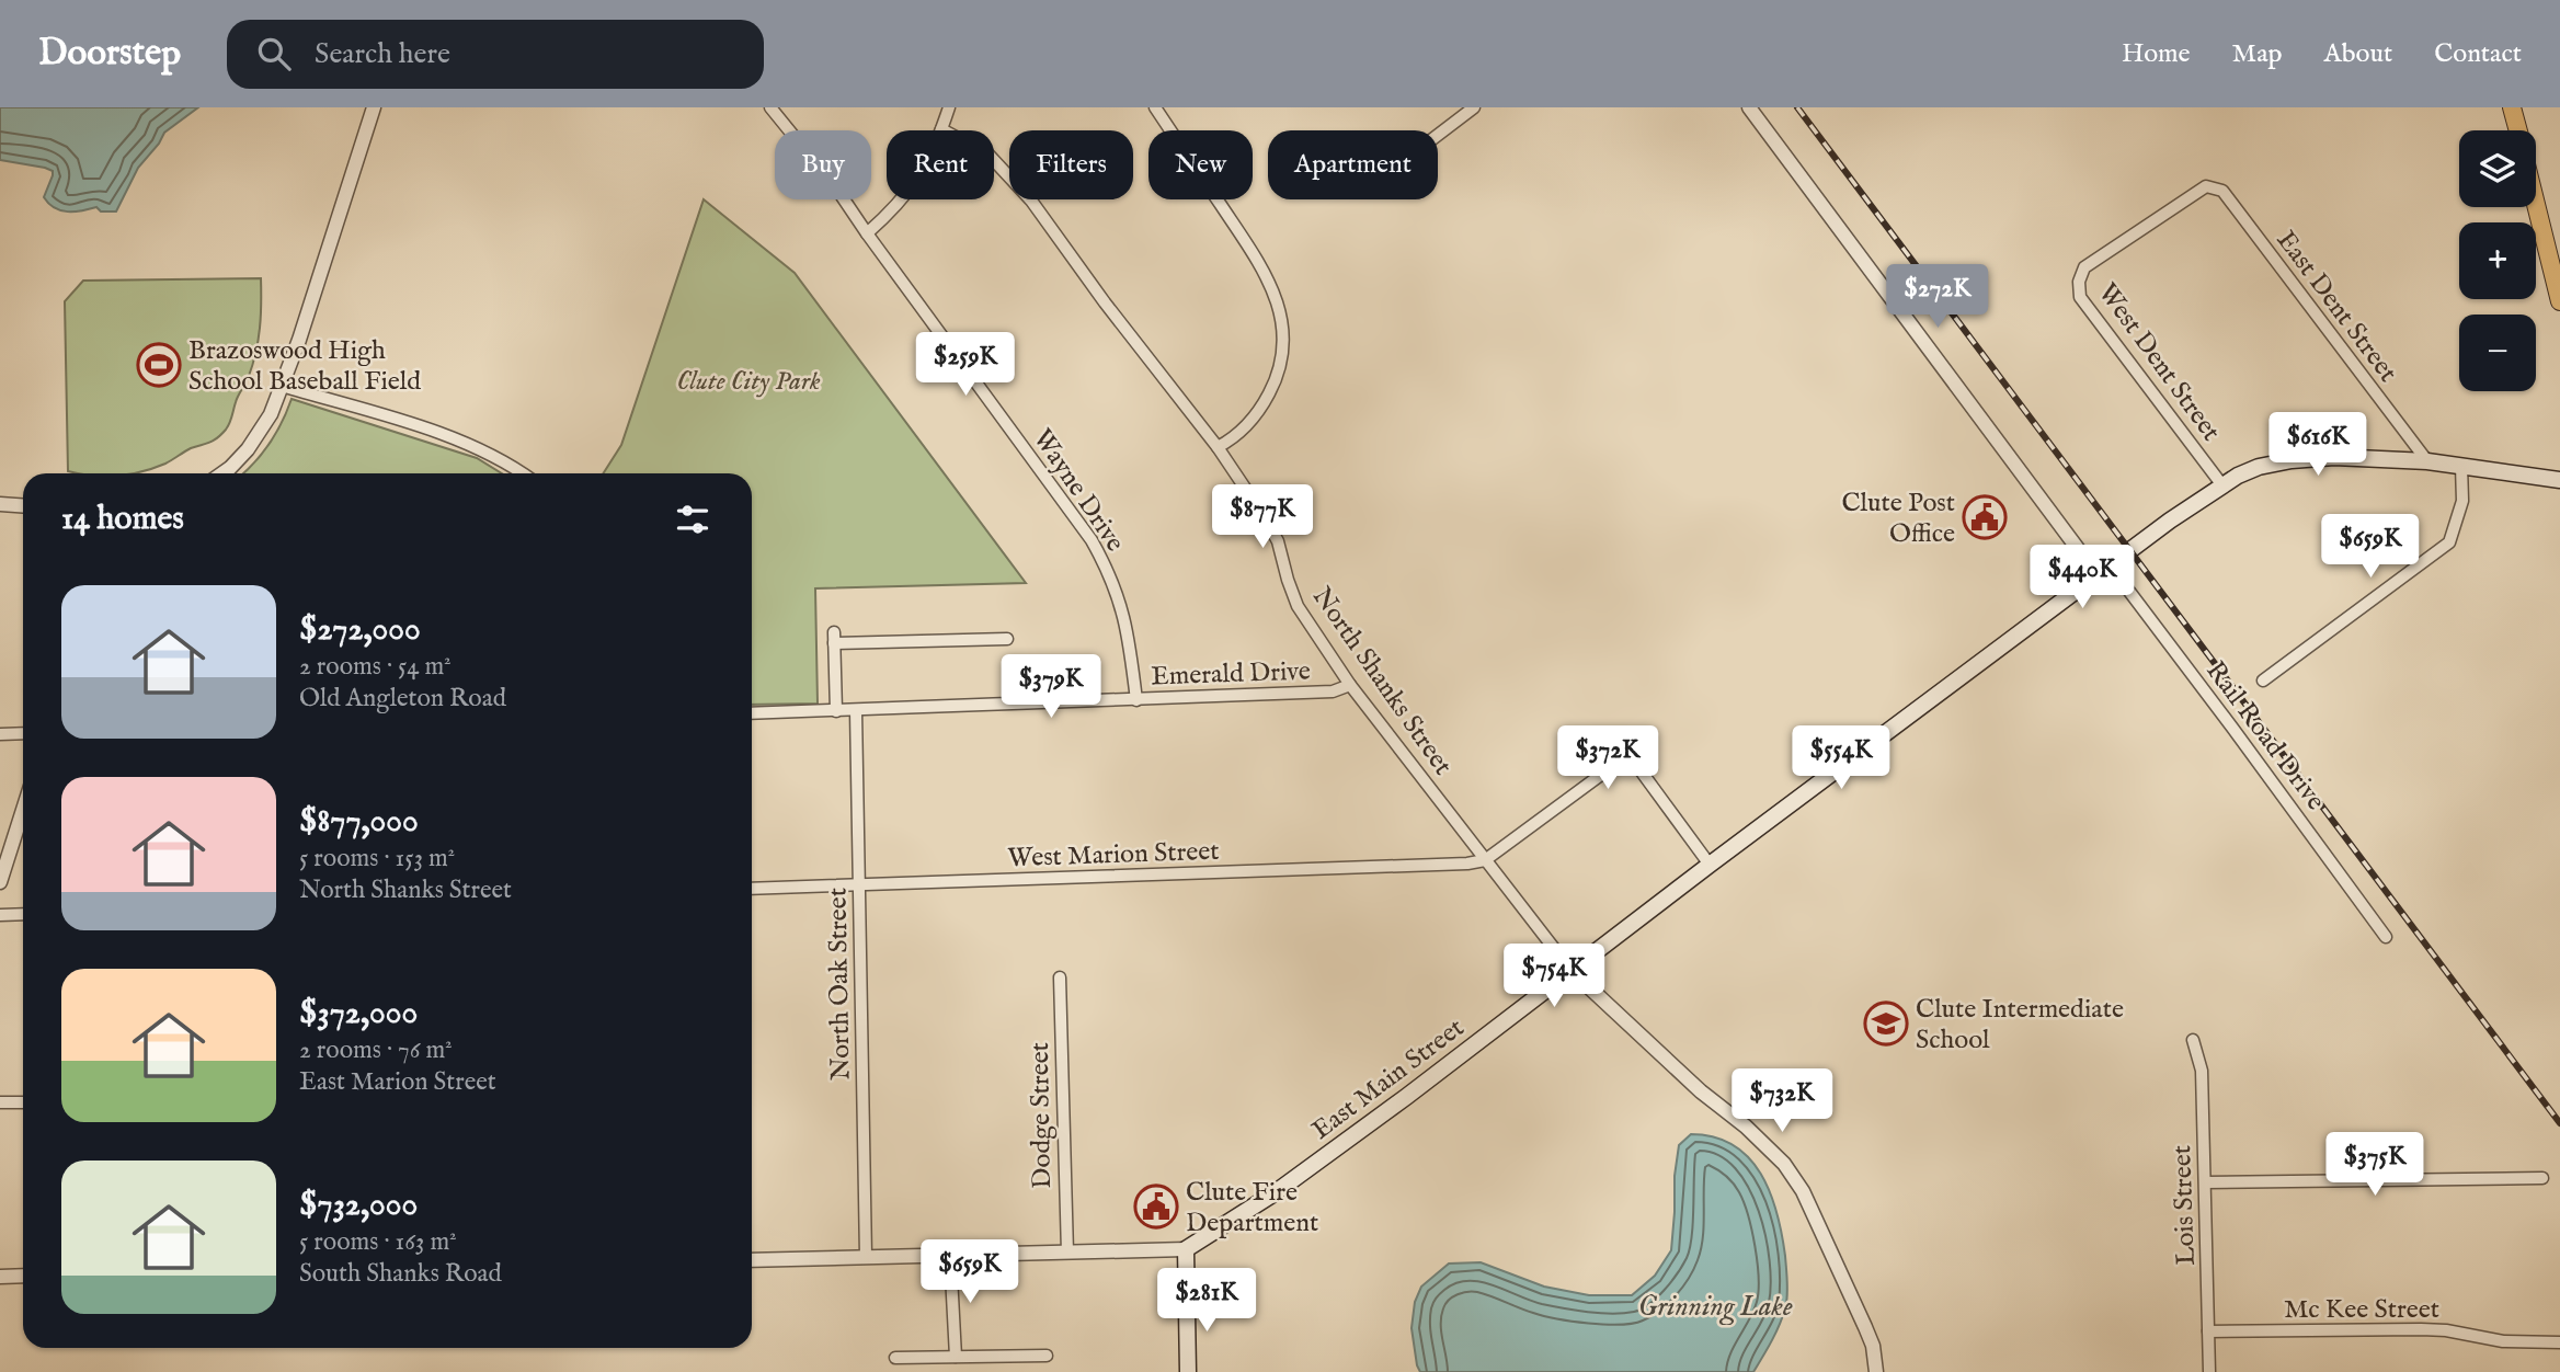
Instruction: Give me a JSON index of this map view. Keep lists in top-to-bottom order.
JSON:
{
  "streets": {
    "main road": ["East Main Street"],
    "street": [
      "East Dent Street",
      "West Dent Street",
      "Wayne Drive",
      "Emerald Drive",
      "North Shanks Street",
      "Rail Road Drive",
      "West Marion Street",
      "North Oak Street",
      "Dodge Street",
      "Lois Street",
      "Mc Kee Street"
    ]
  },
  "crossings": [
    ["East Dent Street", "West Dent Street"],
    ["East Dent Street", "East Main Street"],
    ["West Dent Street", "East Main Street"],
    ["Wayne Drive", "Emerald Drive"],
    ["Emerald Drive", "North Shanks Street"],
    ["Emerald Drive", "North Oak Street"],
    ["North Shanks Street", "West Marion Street"],
    ["North Shanks Street", "East Main Street"],
    ["Rail Road Drive", "East Main Street"],
    ["West Marion Street", "North Oak Street"],
    ["Lois Street", "Mc Kee Street"]
  ],
  "water": ["Grinning Lake"],
  "parks": ["Clute City Park"],
  "places": {
    "sports": ["Brazoswood High School Baseball Field"],
    "public building": ["Clute Post Office", "Clute Fire Department"],
    "school or university": ["Clute Intermediate School"]
  },
  "page": {
    "header": "Doorstep",
    "search": "Search here",
    "nav": [
      "Home",
      "Map",
      "About",
      "Contact"
    ],
    "map_buttons": ["+", "−"],
    "chip": [
      "Buy",
      "Rent",
      "Filters",
      "New",
      "Apartment"
    ],
    "price": [
      "$272K",
      "$259K",
      "$616K",
      "$877K",
      "$659K",
      "$440K",
      "$379K",
      "$372K",
      "$554K",
      "$754K",
      "$732K",
      "$375K",
      "$659K",
      "$281K"
    ],
    "heading": "14 homes",
    "list": [
      {
        "name": "$272,000",
        "note": "2 rooms · 54 m² · Old Angleton Road"
      },
      {
        "name": "$877,000",
        "note": "5 rooms · 153 m² · North Shanks Street"
      },
      {
        "name": "$372,000",
        "note": "2 rooms · 76 m² · East Marion Street"
      },
      {
        "name": "$732,000",
        "note": "5 rooms · 163 m² · South Shanks Road"
      }
    ]
  }
}
